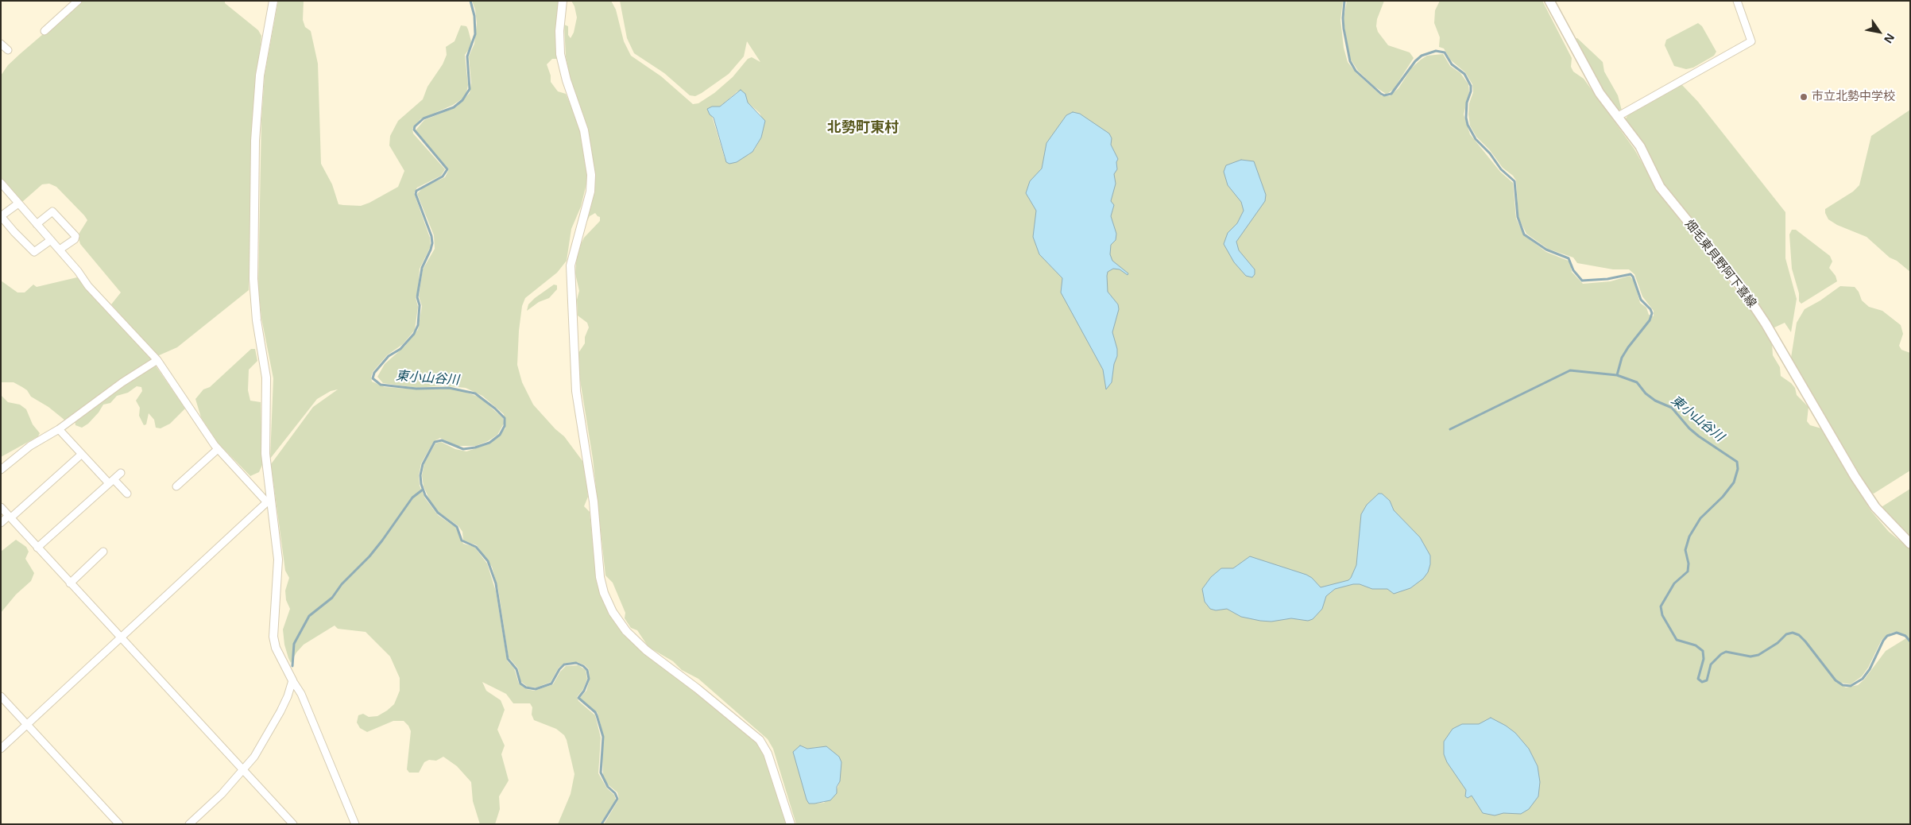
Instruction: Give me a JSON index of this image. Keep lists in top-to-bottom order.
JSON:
{
  "streets": {
    "main road": ["畑毛東貝野阿下喜線"]
  },
  "districts": ["北勢町東村"],
  "water": ["東小山谷川"],
  "places": ["市立北勢中学校"],
  "north": "bottom right"
}
